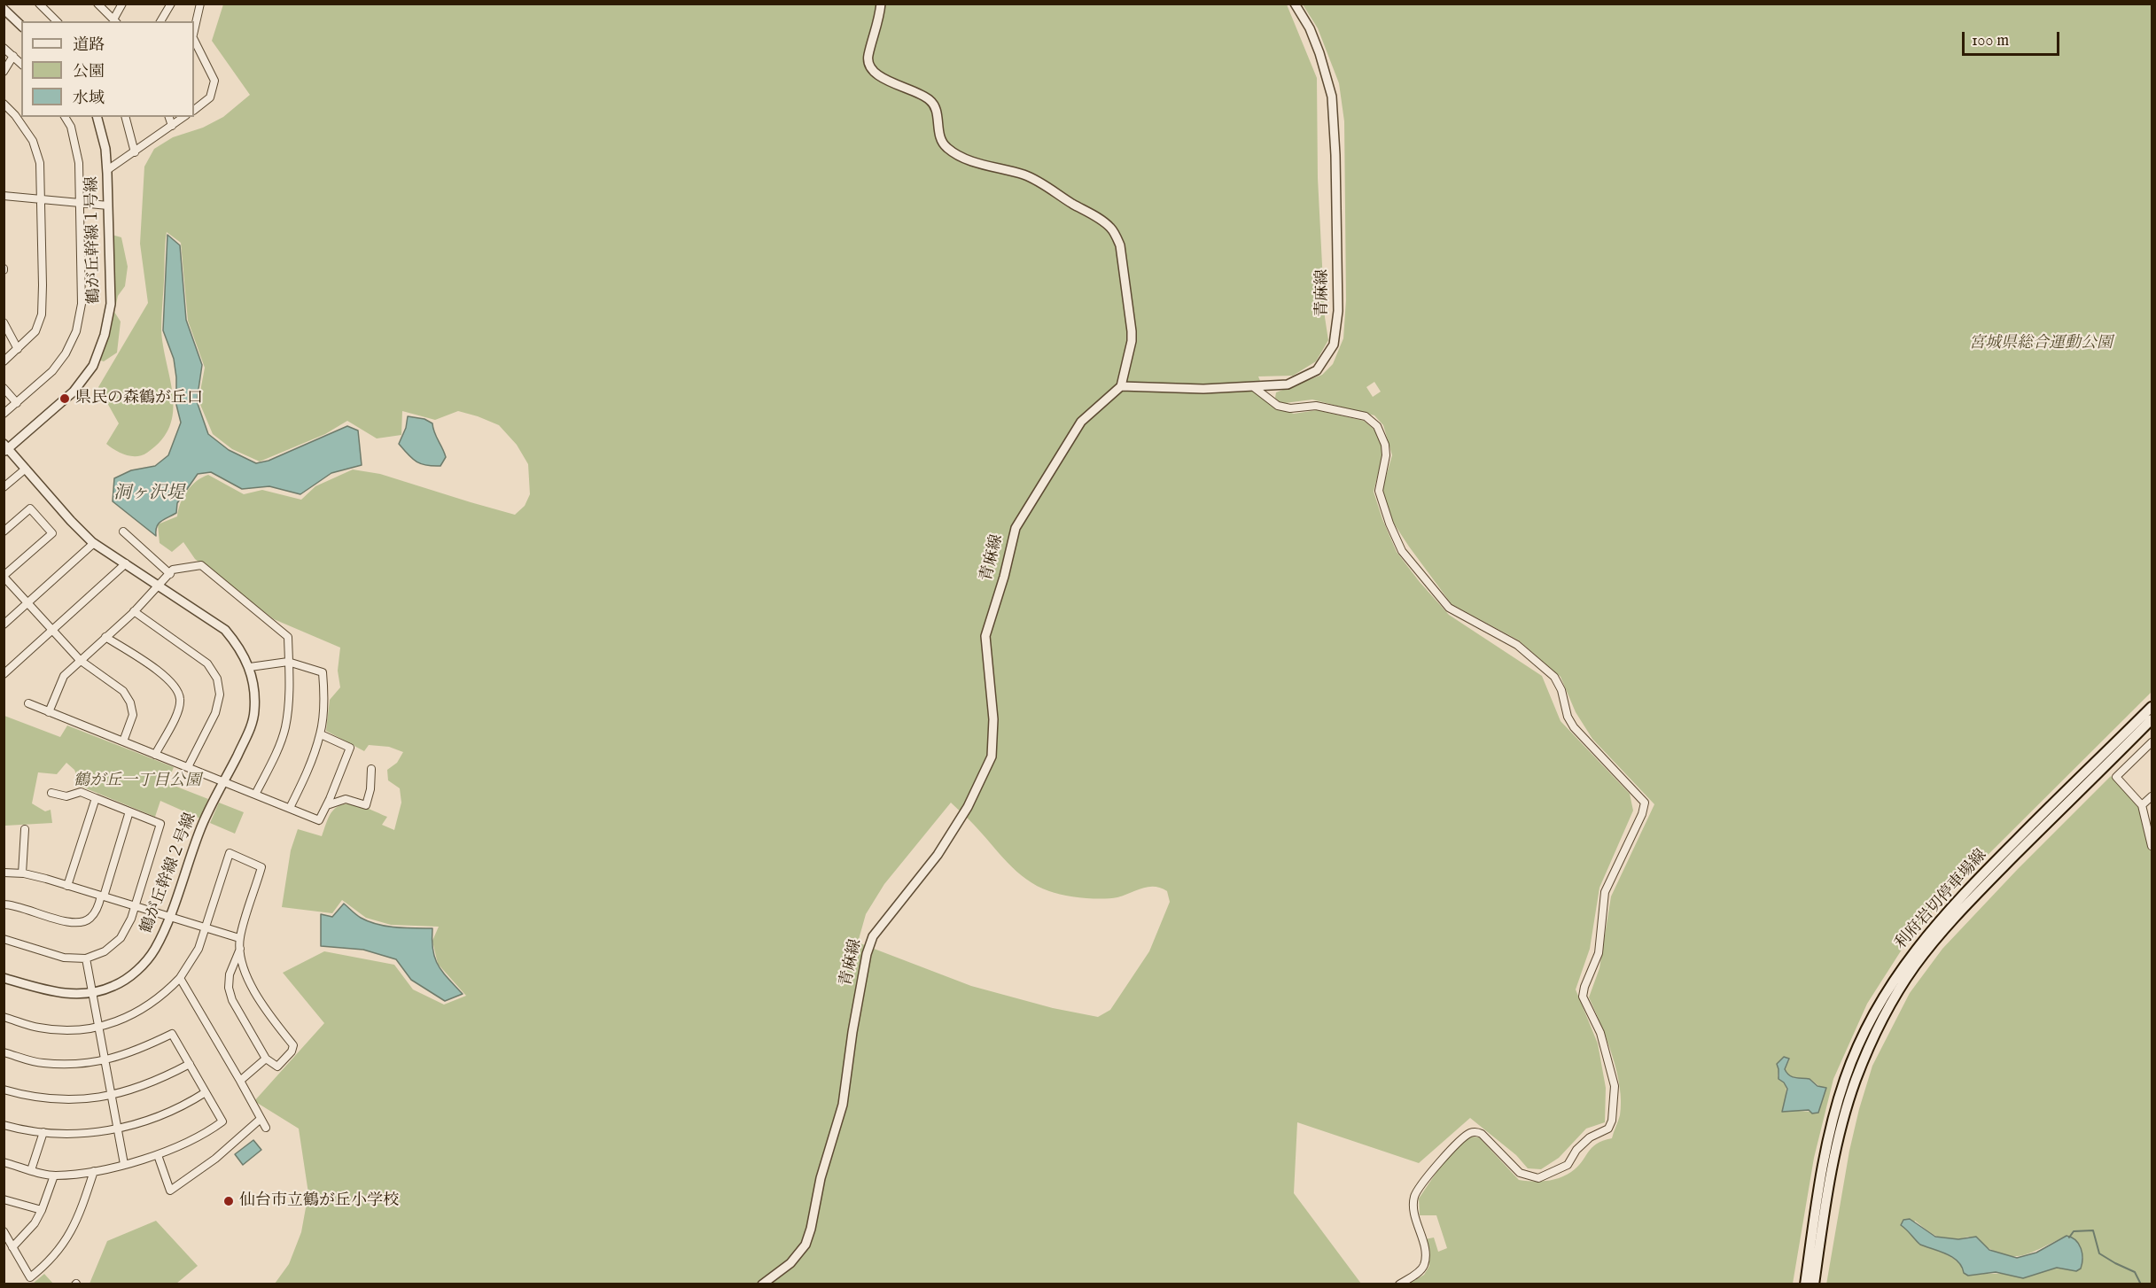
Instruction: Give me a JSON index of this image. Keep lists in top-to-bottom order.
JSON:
{
  "streets": {
    "main road": ["利府岩切停車場線"],
    "street": ["鶴が丘幹線１号線", "青麻線", "鶴が丘幹線２号線"]
  },
  "crossings": [
    ["鶴が丘幹線１号線", "鶴が丘幹線２号線"]
  ],
  "water": ["洞ヶ沢堤"],
  "parks": ["宮城県総合運動公園", "鶴が丘一丁目公園"],
  "places": ["県民の森鶴が丘口", "仙台市立鶴が丘小学校"],
  "legend": ["道路", "公園", "水域"],
  "scale_bar": "100 m"
}
